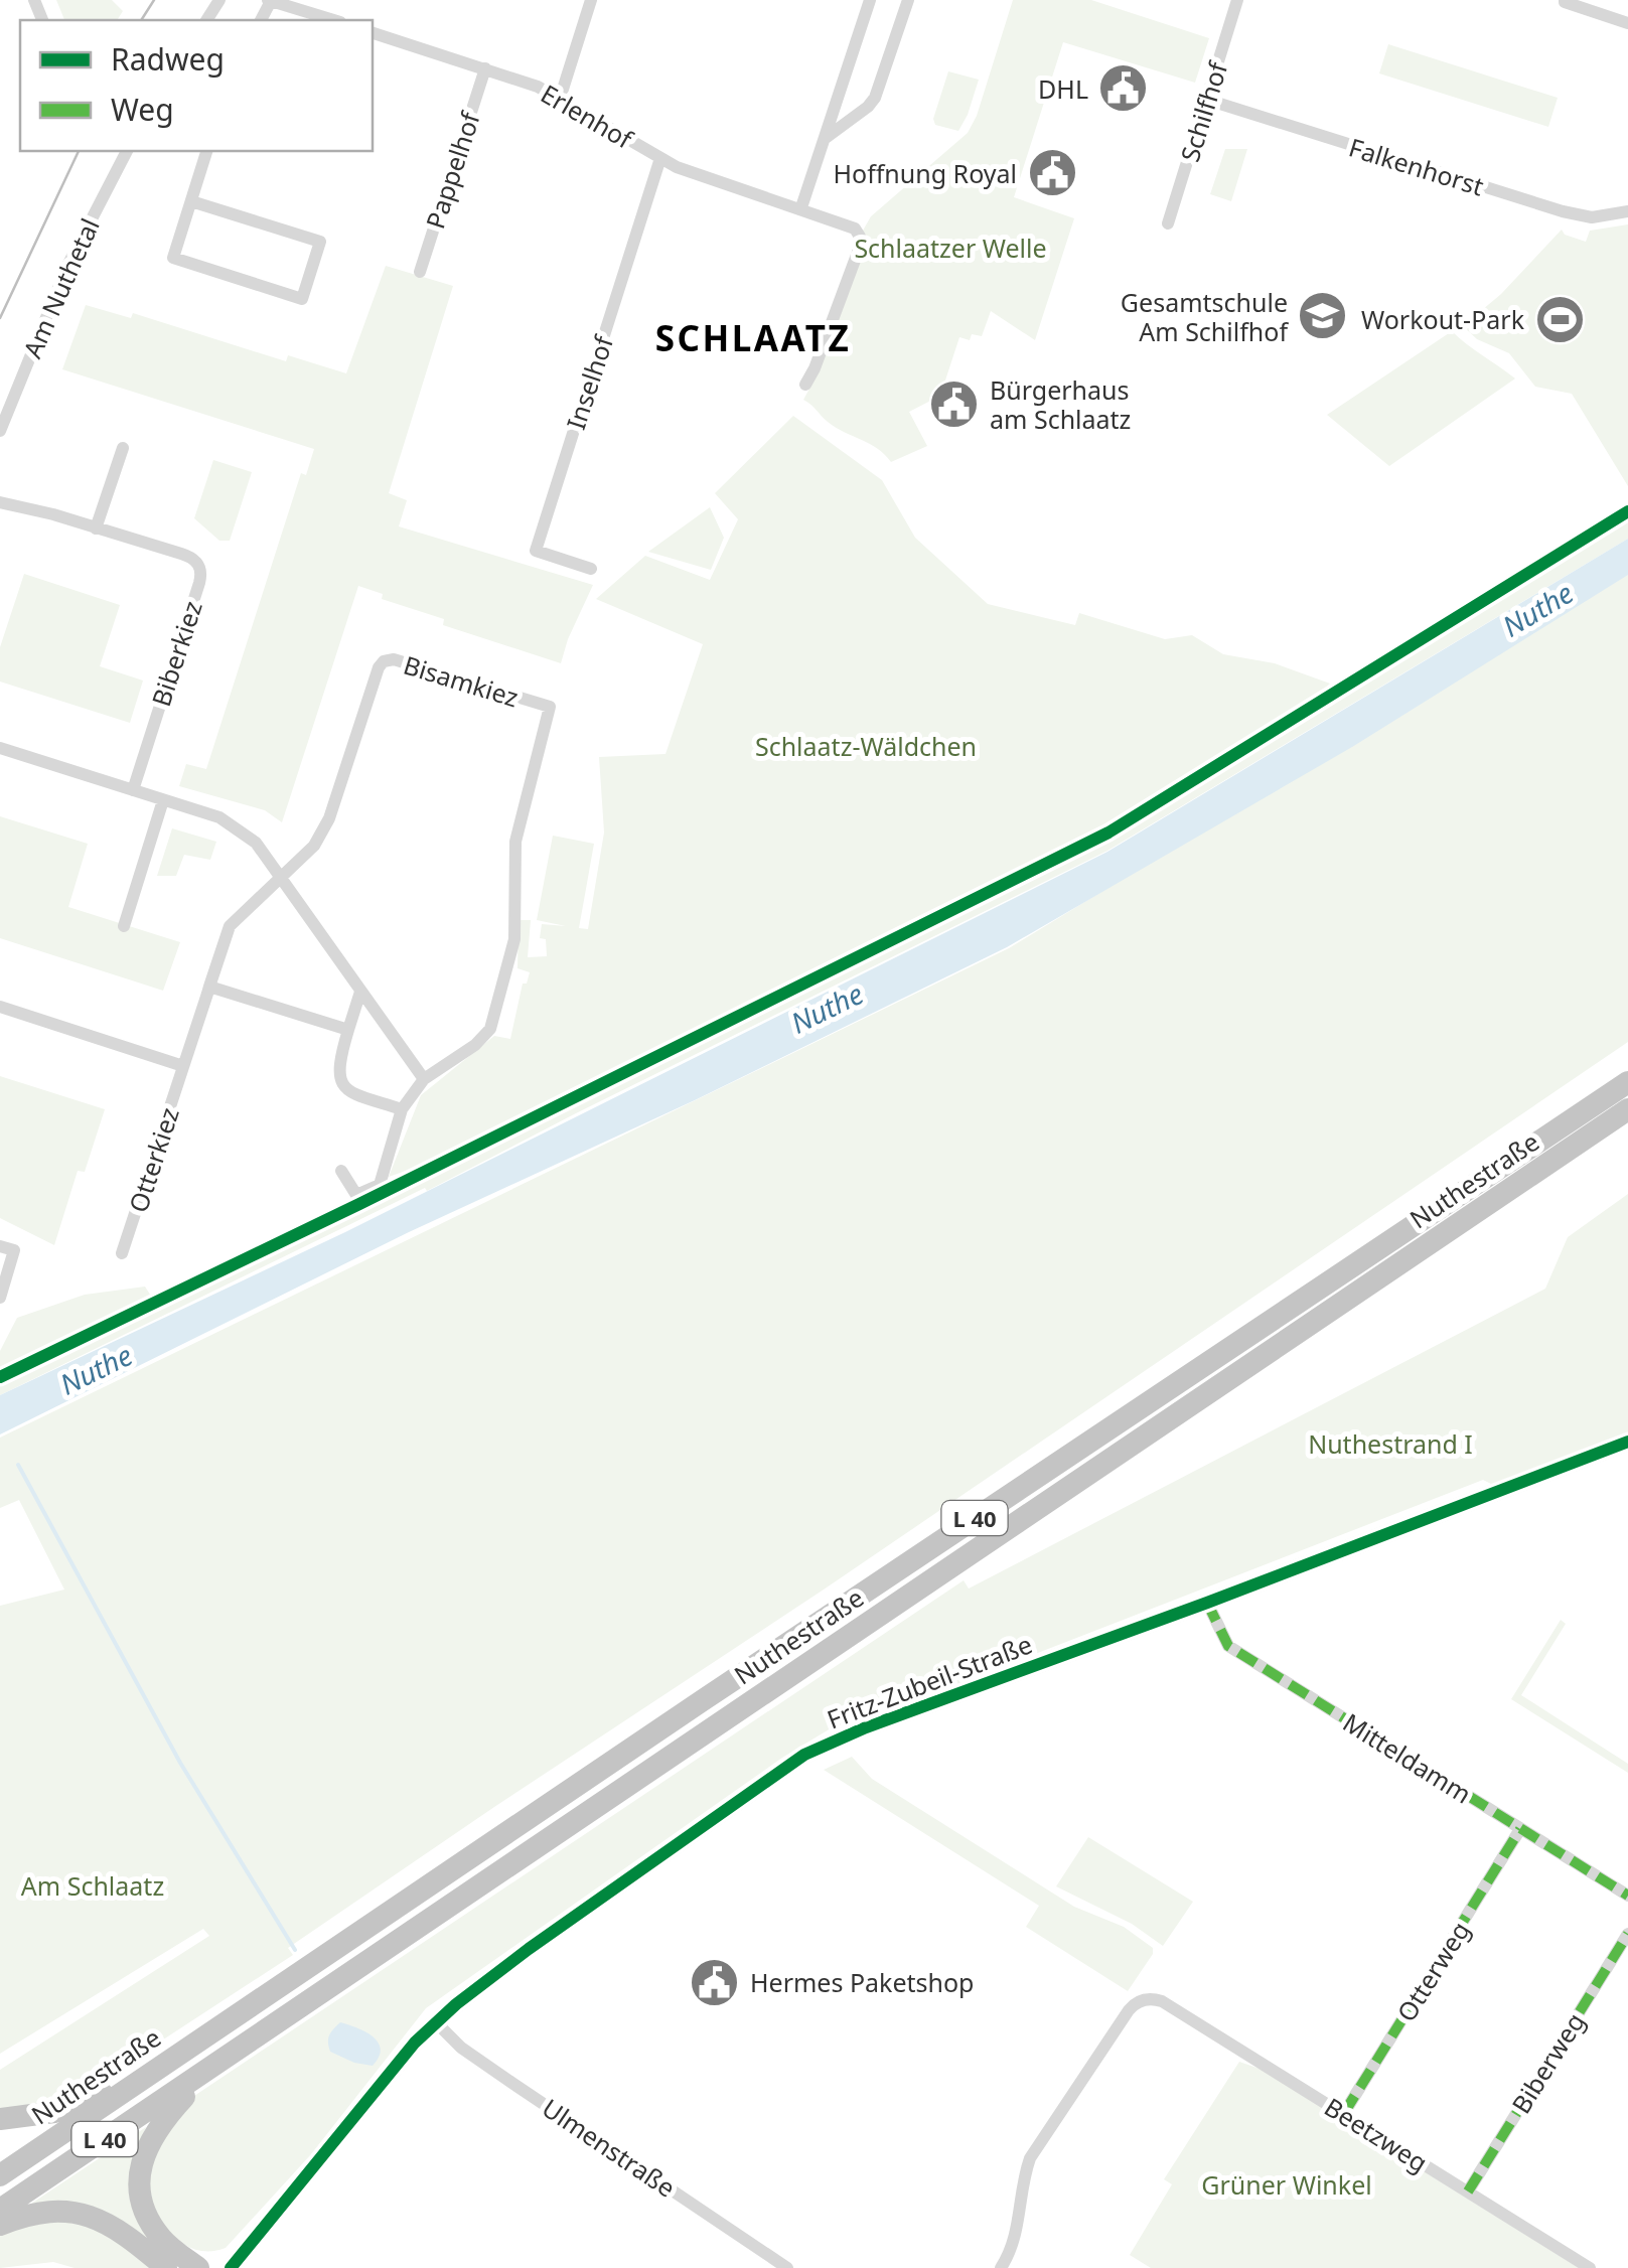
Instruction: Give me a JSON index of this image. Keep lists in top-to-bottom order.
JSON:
{
  "streets": {
    "highway": ["Nuthestraße", "L 40"],
    "street": [
      "Schilfhof",
      "Erlenhof",
      "Falkenhorst",
      "Pappelhof",
      "Am Nuthetal",
      "Inselhof",
      "Biberkiez",
      "Bisamkiez",
      "Otterkiez",
      "Fritz-Zubeil-Straße",
      "Mitteldamm",
      "Otterweg",
      "Biberweg",
      "Beetzweg",
      "Ulmenstraße"
    ]
  },
  "crossings": [
    ["Schilfhof", "Falkenhorst"],
    ["Erlenhof", "Pappelhof"],
    ["Erlenhof", "Inselhof"],
    ["Bisamkiez", "Otterkiez"],
    ["Fritz-Zubeil-Straße", "Mitteldamm"],
    ["Fritz-Zubeil-Straße", "Ulmenstraße"],
    ["Mitteldamm", "Otterweg"],
    ["Otterweg", "Beetzweg"],
    ["Biberweg", "Beetzweg"]
  ],
  "districts": ["SCHLAATZ"],
  "water": ["Nuthe"],
  "parks": [
    "Schlaatzer Welle",
    "Schlaatz-Wäldchen",
    "Nuthestrand I",
    "Am Schlaatz",
    "Grüner Winkel"
  ],
  "places": {
    "public building": [
      "DHL",
      "Hoffnung Royal",
      "Bürgerhaus am Schlaatz",
      "Hermes Paketshop"
    ],
    "school or university": ["Gesamtschule Am Schilfhof"],
    "sports": ["Workout-Park"]
  },
  "legend": ["Radweg", "Weg"]
}
